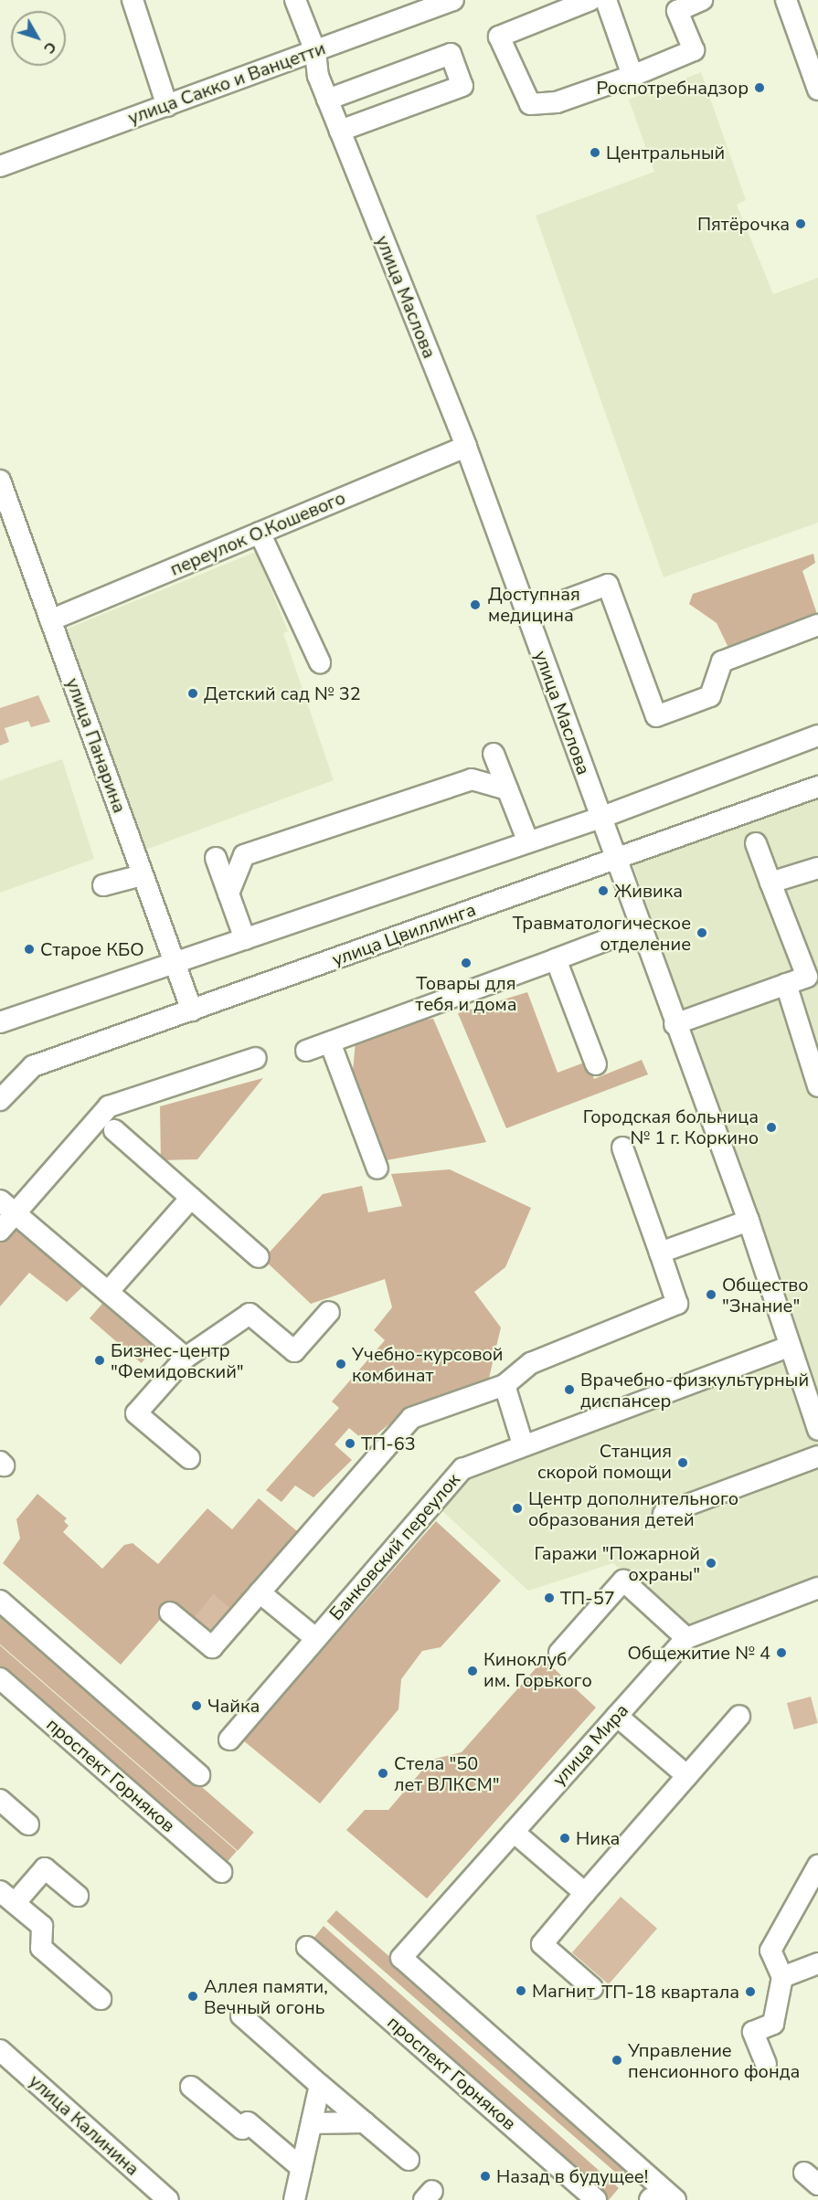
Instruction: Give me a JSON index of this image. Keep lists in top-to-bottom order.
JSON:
{
  "streets": {
    "street": [
      "улица Сакко и Ванцетти",
      "улица Маслова",
      "переулок О.Кошевого",
      "улица Панарина",
      "улица Цвиллинга",
      "Банковский переулок",
      "улица Мира",
      "проспект Горняков",
      "улица Калинина"
    ]
  },
  "crossings": [
    ["улица Сакко и Ванцетти", "улица Маслова"],
    ["улица Маслова", "переулок О.Кошевого"],
    ["улица Маслова", "улица Цвиллинга"],
    ["улица Маслова", "Банковский переулок"],
    ["переулок О.Кошевого", "улица Панарина"],
    ["улица Панарина", "улица Цвиллинга"]
  ],
  "places": [
    "Роспотребнадзор",
    "Центральный",
    "Пятёрочка",
    "Доступная медицина",
    "Детский сад № 32",
    "Живика",
    "Травматологическое отделение",
    "Старое КБО",
    "Товары для тебя и дома",
    "Городская больница № 1 г. Коркино",
    "Общество \"Знание\"",
    "Бизнес-центр \"Фемидовский\"",
    "Учебно-курсовой комбинат",
    "Врачебно-физкультурный диспансер",
    "ТП-63",
    "Станция скорой помощи",
    "Центр дополнительного образования детей",
    "Гаражи \"Пожарной охраны\"",
    "ТП-57",
    "Общежитие № 4",
    "Киноклуб им. Горького",
    "Чайка",
    "Стела \"50 лет ВЛКСМ\"",
    "Ника",
    "Магнит",
    "ТП-18 квартала",
    "Аллея памяти, Вечный огонь",
    "Управление пенсионного фонда",
    "Назад в будущее!"
  ],
  "north": "bottom right"
}
